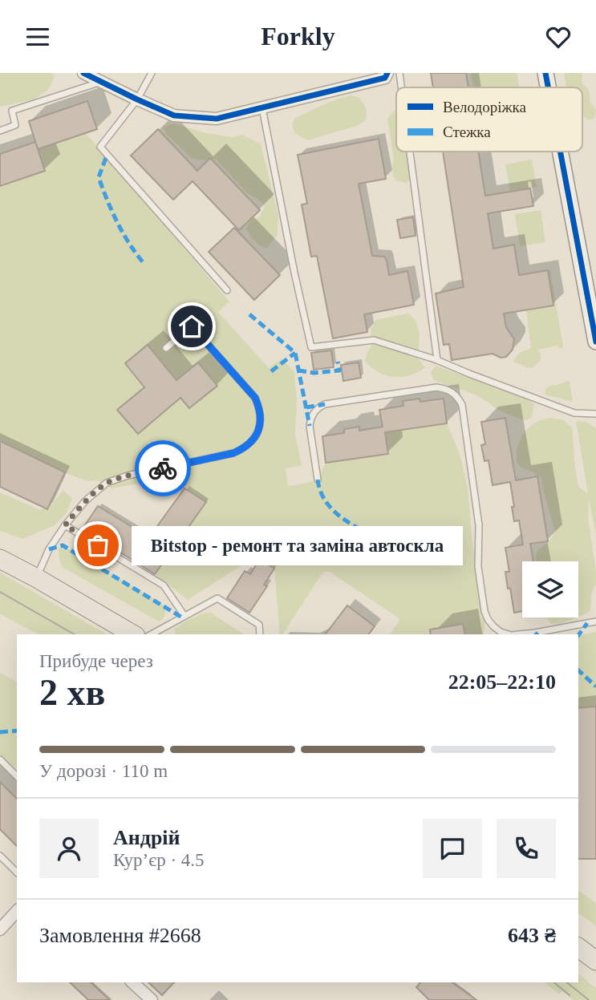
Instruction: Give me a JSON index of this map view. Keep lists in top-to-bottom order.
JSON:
{
  "places": ["Bitstop - ремонт та заміна автоскла"],
  "legend": ["Велодоріжка", "Стежка"],
  "page": {
    "header": "Forkly",
    "bubble": "Bitstop - ремонт та заміна автоскла",
    "heading": ["2 хв", "Прибуде через", "22:05–22:10"],
    "panel": [
      "Андрій",
      "Кур’єр · 4.5",
      "Замовлення #2668",
      "643 ₴"
    ],
    "bar": "У дорозі · 110 m"
  }
}
